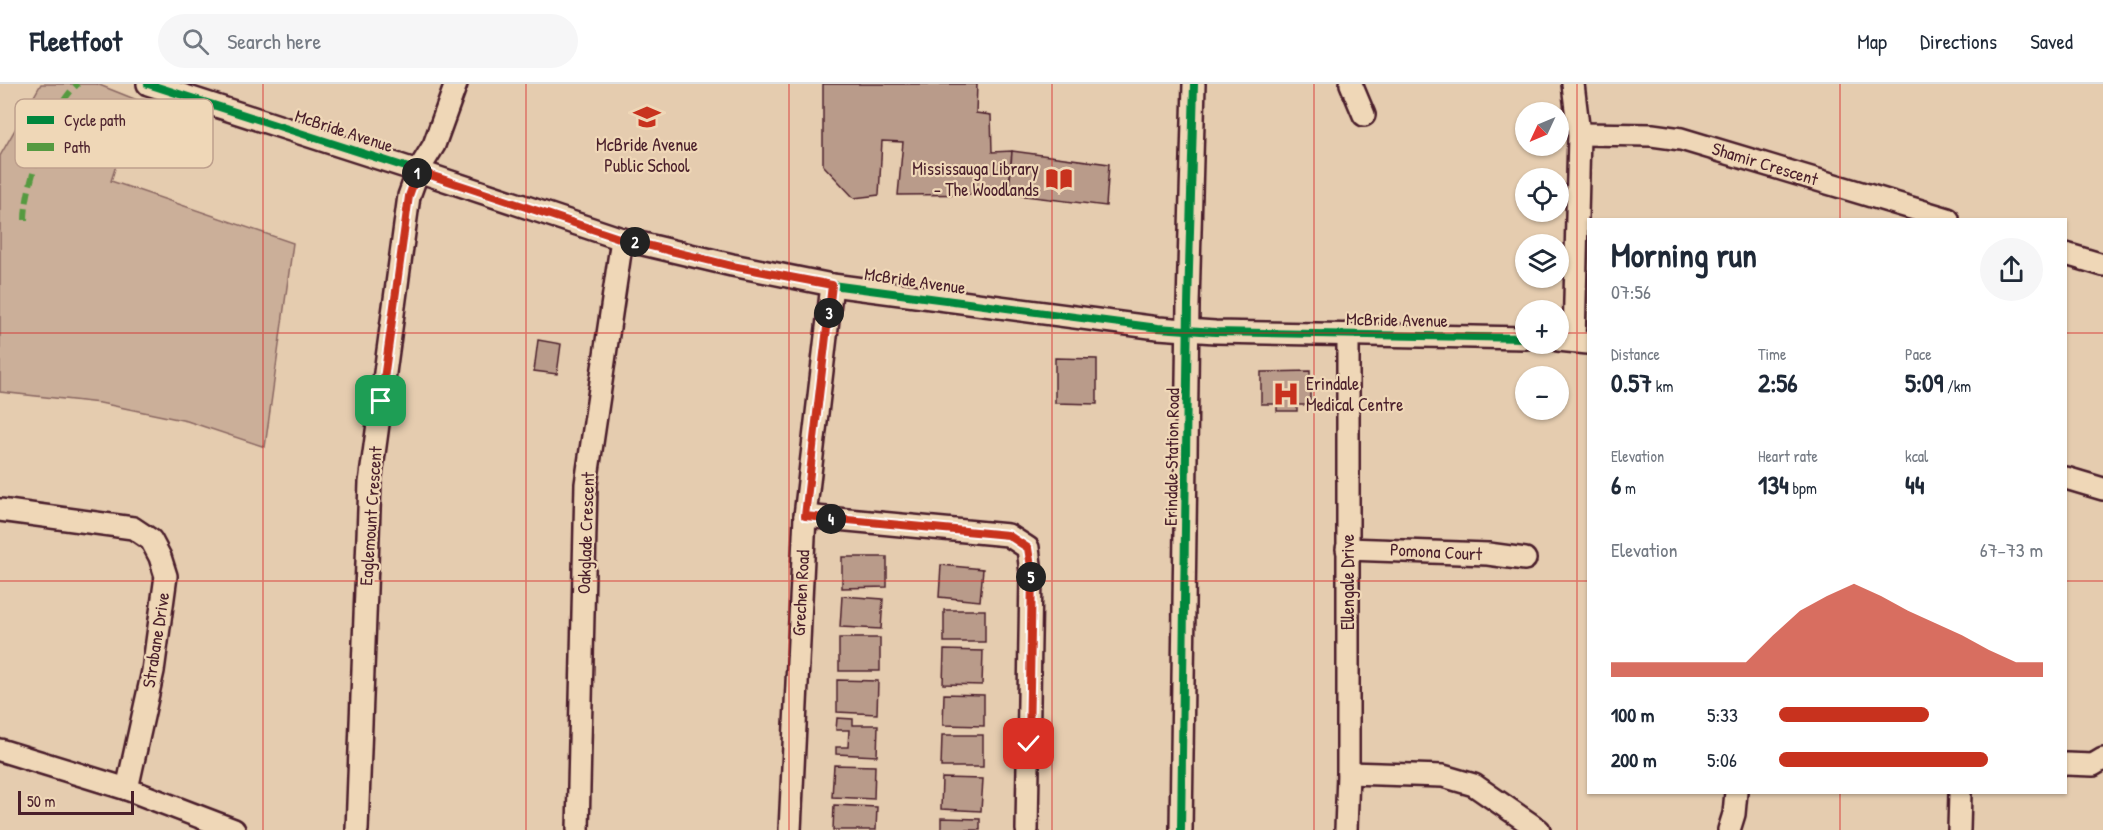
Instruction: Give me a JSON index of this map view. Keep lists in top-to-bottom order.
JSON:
{
  "streets": {
    "street": [
      "McBride Avenue",
      "Shamir Crescent",
      "Erindale Station Road",
      "Eaglemount Crescent",
      "Oakglade Crescent",
      "Pomona Court",
      "Ellengale Drive",
      "Grechen Road",
      "Strabane Drive"
    ]
  },
  "crossings": [
    ["McBride Avenue", "Erindale Station Road"],
    ["McBride Avenue", "Eaglemount Crescent"],
    ["McBride Avenue", "Oakglade Crescent"],
    ["McBride Avenue", "Ellengale Drive"],
    ["McBride Avenue", "Grechen Road"],
    ["Pomona Court", "Ellengale Drive"]
  ],
  "places": {
    "school or university": ["McBride Avenue Public School"],
    "library": ["Mississauga Library - The Woodlands"],
    "hospital": ["Erindale Medical Centre"]
  },
  "legend": ["Cycle path", "Path"],
  "scale_bar": "50 m",
  "north": "bottom left",
  "page": {
    "header": "Fleetfoot",
    "search": "Search here",
    "nav": ["Map", "Directions", "Saved"],
    "map_buttons": ["+", "−"],
    "pins": [
      "1",
      "2",
      "3",
      "4",
      "5"
    ],
    "heading": ["Morning run", "07:56"],
    "stats": [
      ["Distance", "0.57 km"],
      ["Time", "2:56"],
      ["Pace", "5:09 /km"],
      ["Elevation", "6 m"],
      ["Heart rate", "134 bpm"],
      ["kcal", "44"]
    ],
    "chart": ["Elevation", "67–73 m"],
    "list": [
      {
        "name": "100 m",
        "note": "5:33"
      },
      {
        "name": "200 m",
        "note": "5:06"
      }
    ],
    "scale": "50 m"
  }
}
